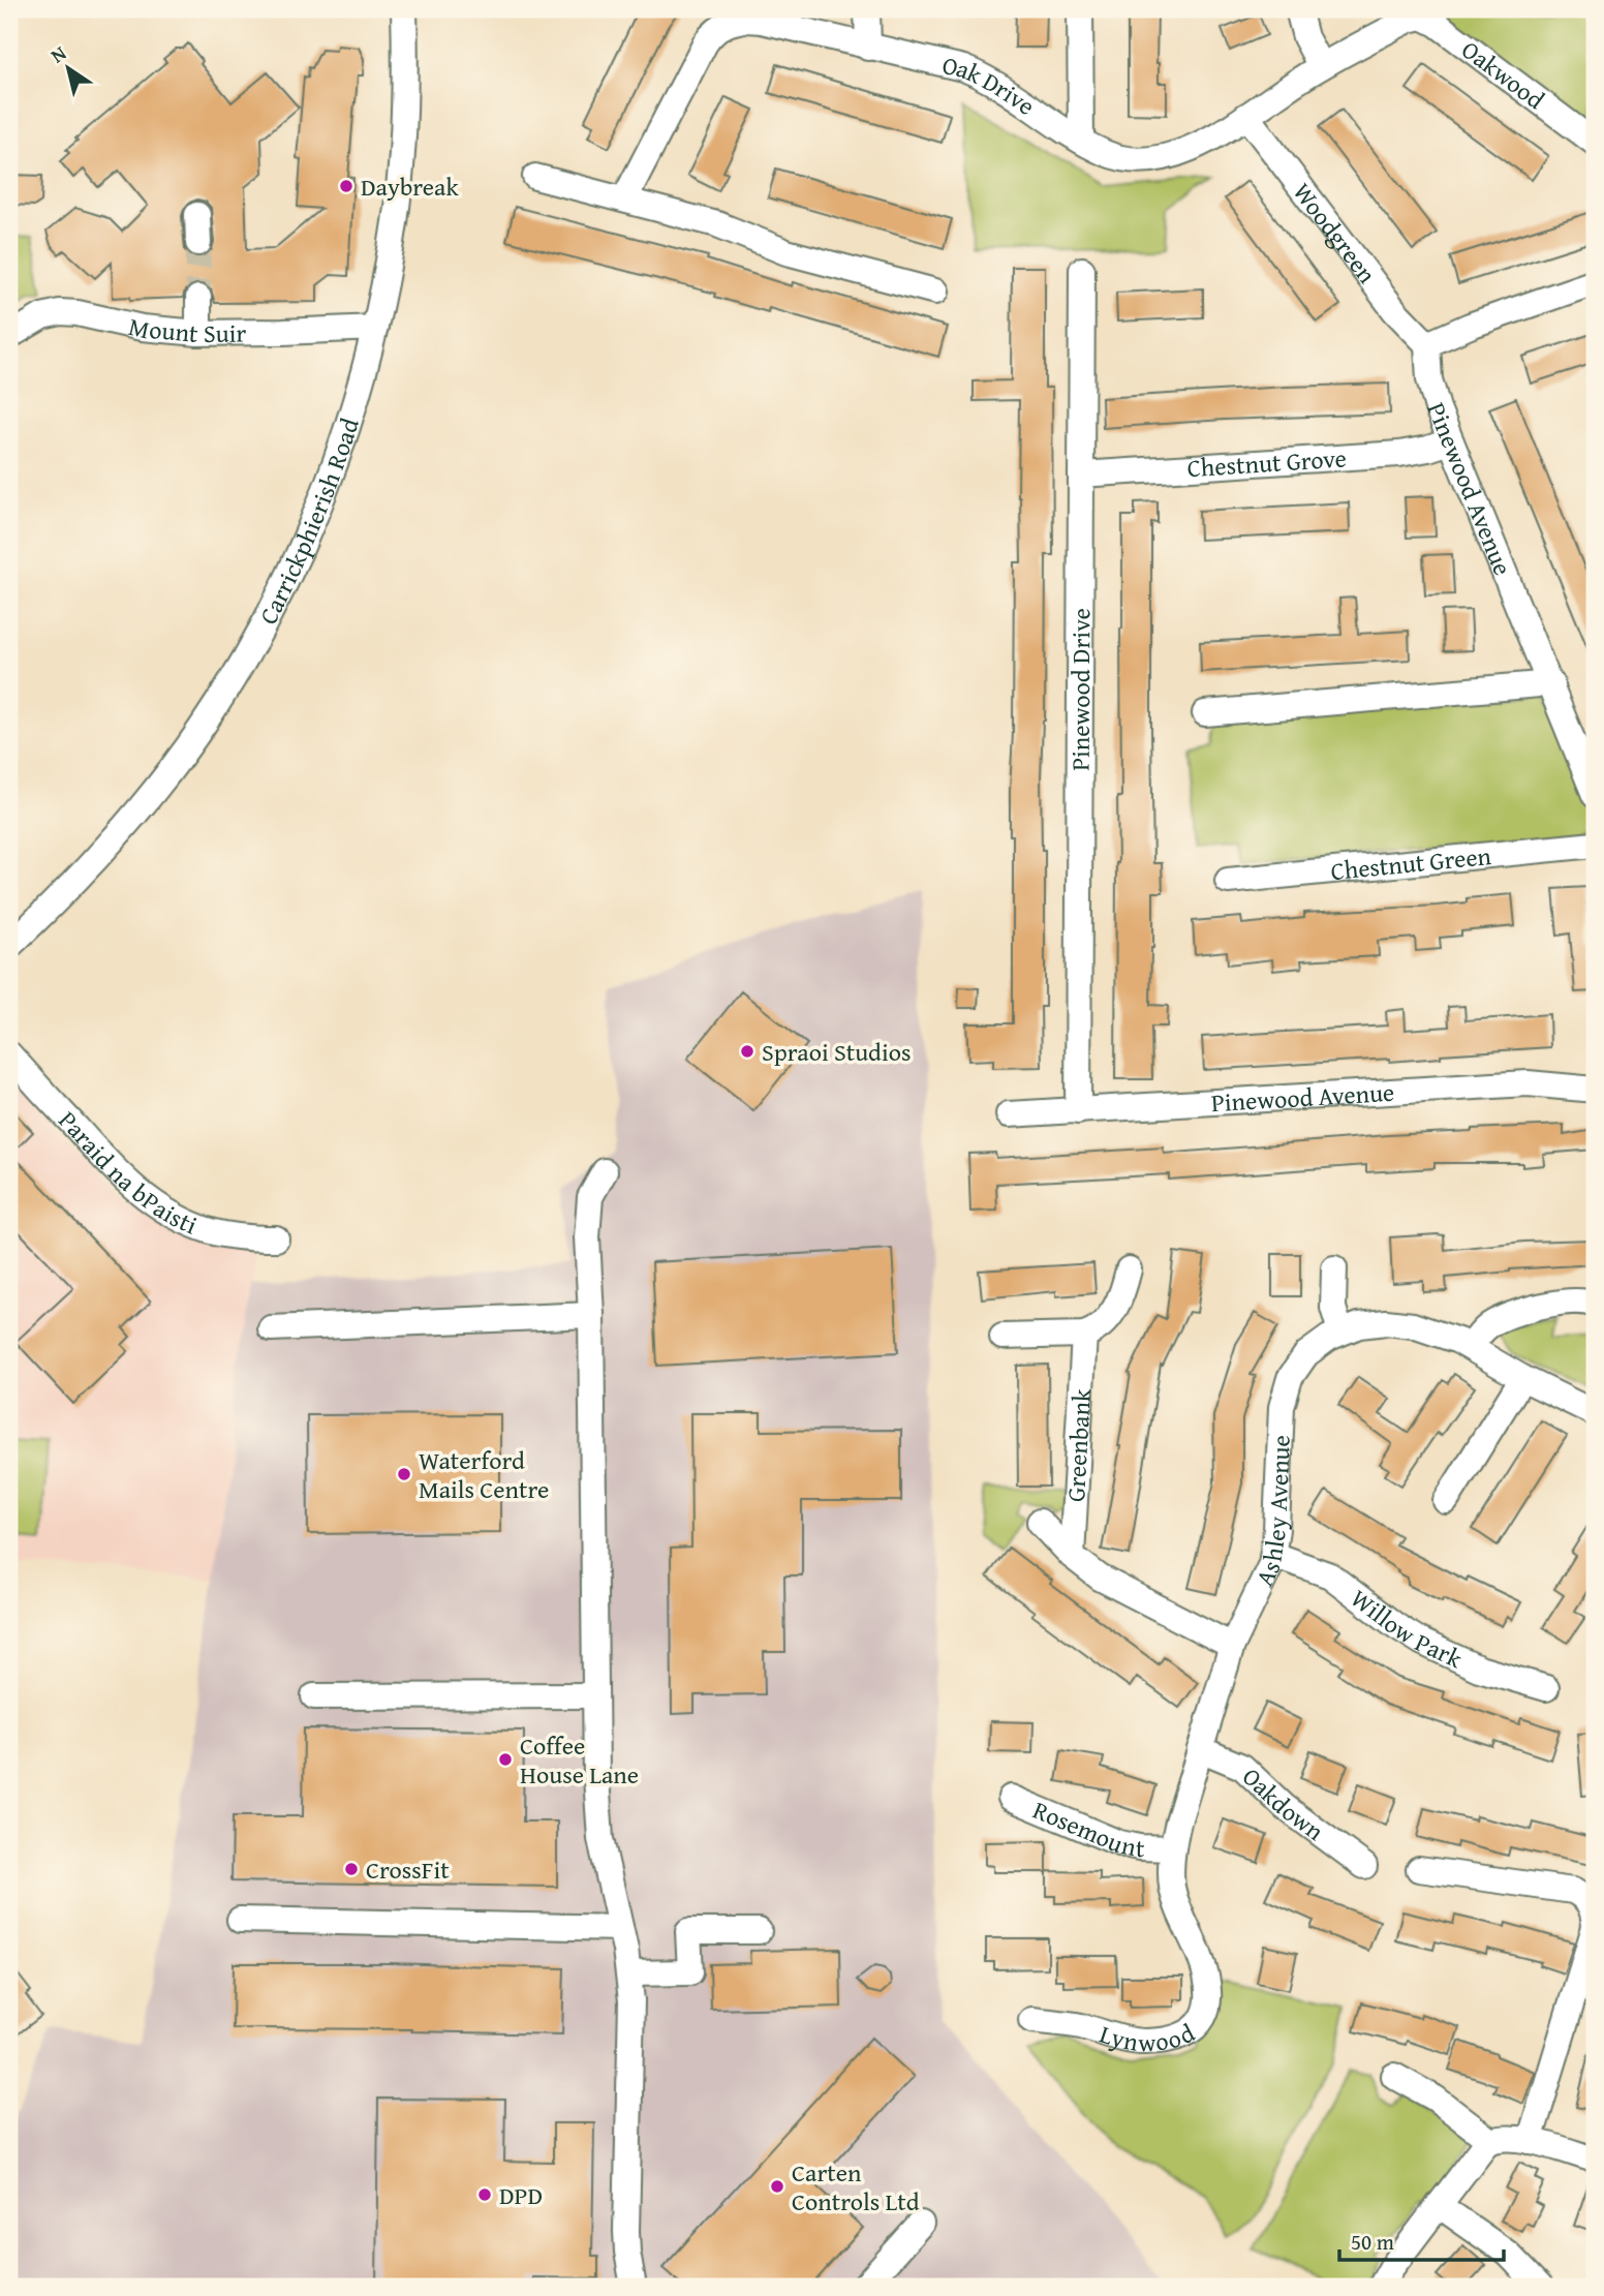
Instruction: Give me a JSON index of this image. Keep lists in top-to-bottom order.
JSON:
{
  "streets": {
    "street": [
      "Oakwood",
      "Oak Drive",
      "Woodgreen",
      "Mount Suir",
      "Chestnut Grove",
      "Pinewood Avenue",
      "Carrickphierish Road",
      "Pinewood Drive",
      "Chestnut Green",
      "Paraid na bPaisti",
      "Greenbank",
      "Ashley Avenue",
      "Willow Park",
      "Oakdown",
      "Rosemount",
      "Lynwood"
    ]
  },
  "crossings": [
    ["Oakwood", "Oak Drive"],
    ["Oak Drive", "Woodgreen"],
    ["Woodgreen", "Pinewood Avenue"],
    ["Mount Suir", "Carrickphierish Road"],
    ["Chestnut Grove", "Pinewood Avenue"],
    ["Chestnut Grove", "Pinewood Drive"],
    ["Pinewood Avenue", "Pinewood Drive"],
    ["Greenbank", "Ashley Avenue"],
    ["Ashley Avenue", "Willow Park"],
    ["Ashley Avenue", "Oakdown"],
    ["Ashley Avenue", "Rosemount"],
    ["Ashley Avenue", "Lynwood"]
  ],
  "places": [
    "Daybreak",
    "Spraoi Studios",
    "Waterford Mails Centre",
    "Coffee House Lane",
    "CrossFit",
    "Carten Controls Ltd",
    "DPD"
  ],
  "scale_bar": "50 m",
  "north": "top left"
}
